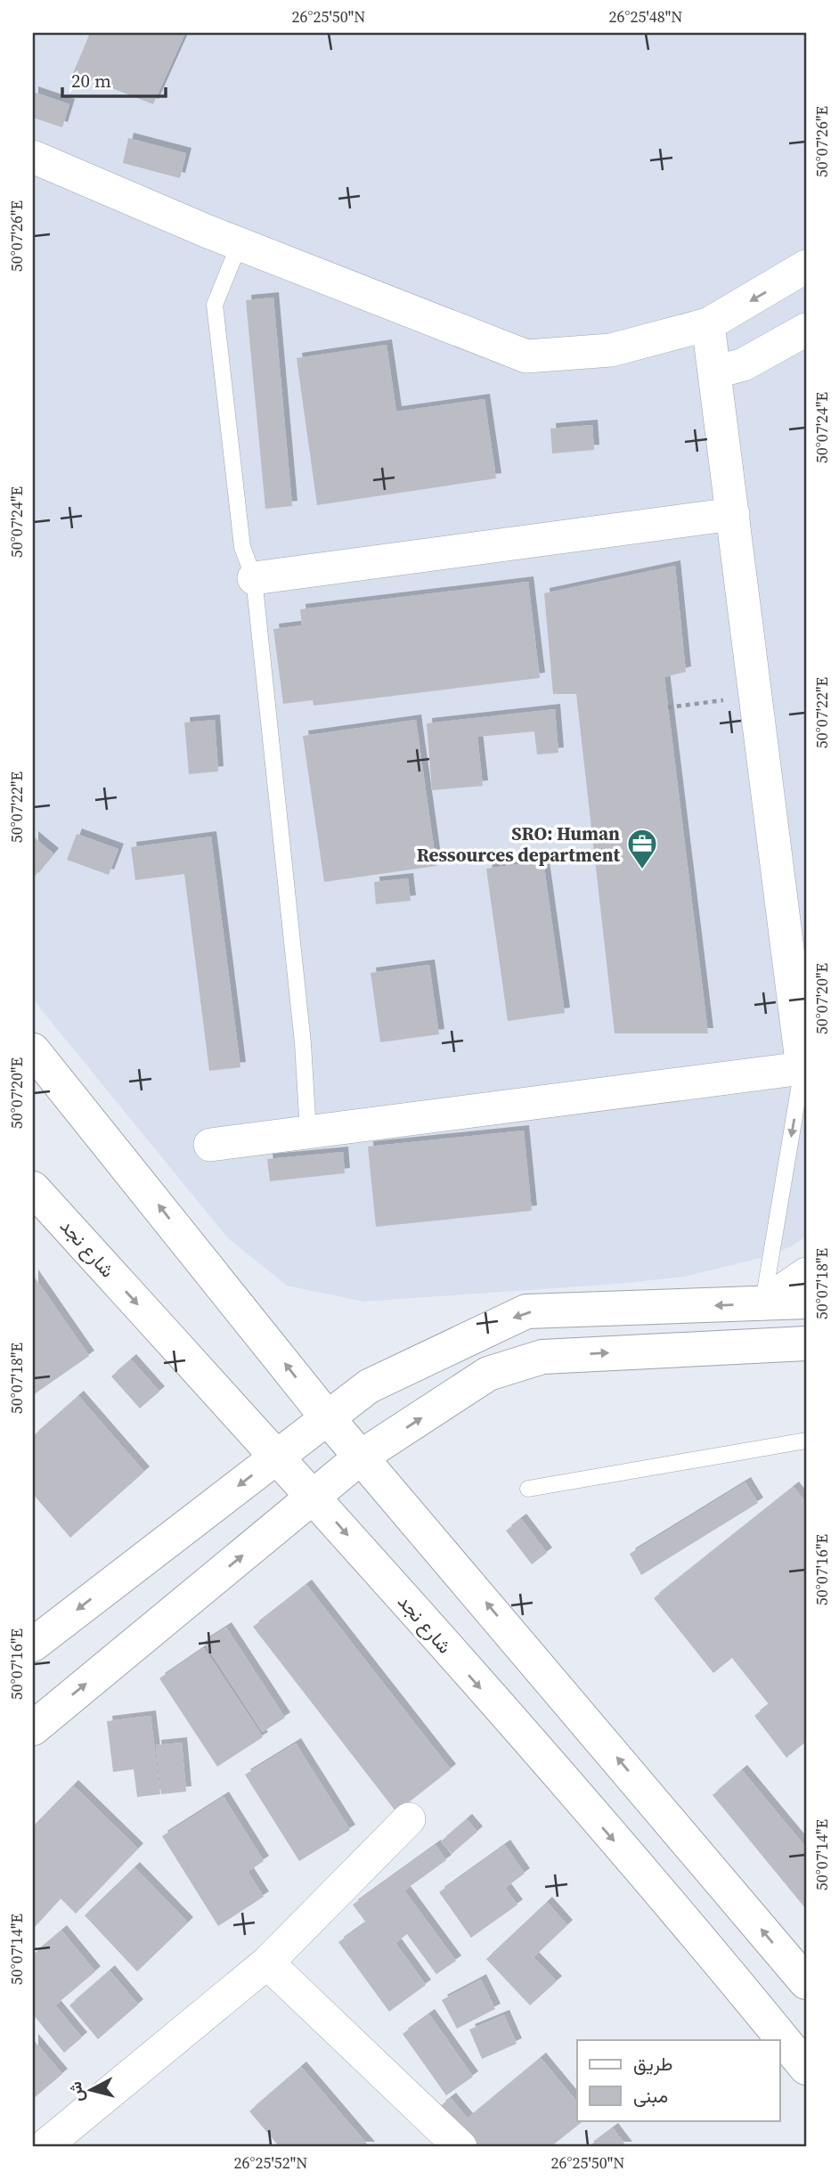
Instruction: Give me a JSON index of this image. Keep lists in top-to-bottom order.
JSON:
{
  "streets": {
    "street": ["شارع نجد"]
  },
  "places": {
    "office": ["SRO: Human Ressources department"]
  },
  "legend": ["طريق", "مبنى"],
  "scale_bar": "20 m",
  "north": "left",
  "coordinates": [
    "26°25'50\"N",
    "26°25'48\"N",
    "50°07'26\"E",
    "50°07'24\"E",
    "50°07'22\"E",
    "50°07'20\"E",
    "50°07'18\"E",
    "50°07'16\"E",
    "50°07'14\"E",
    "26°25'52\"N"
  ]
}
